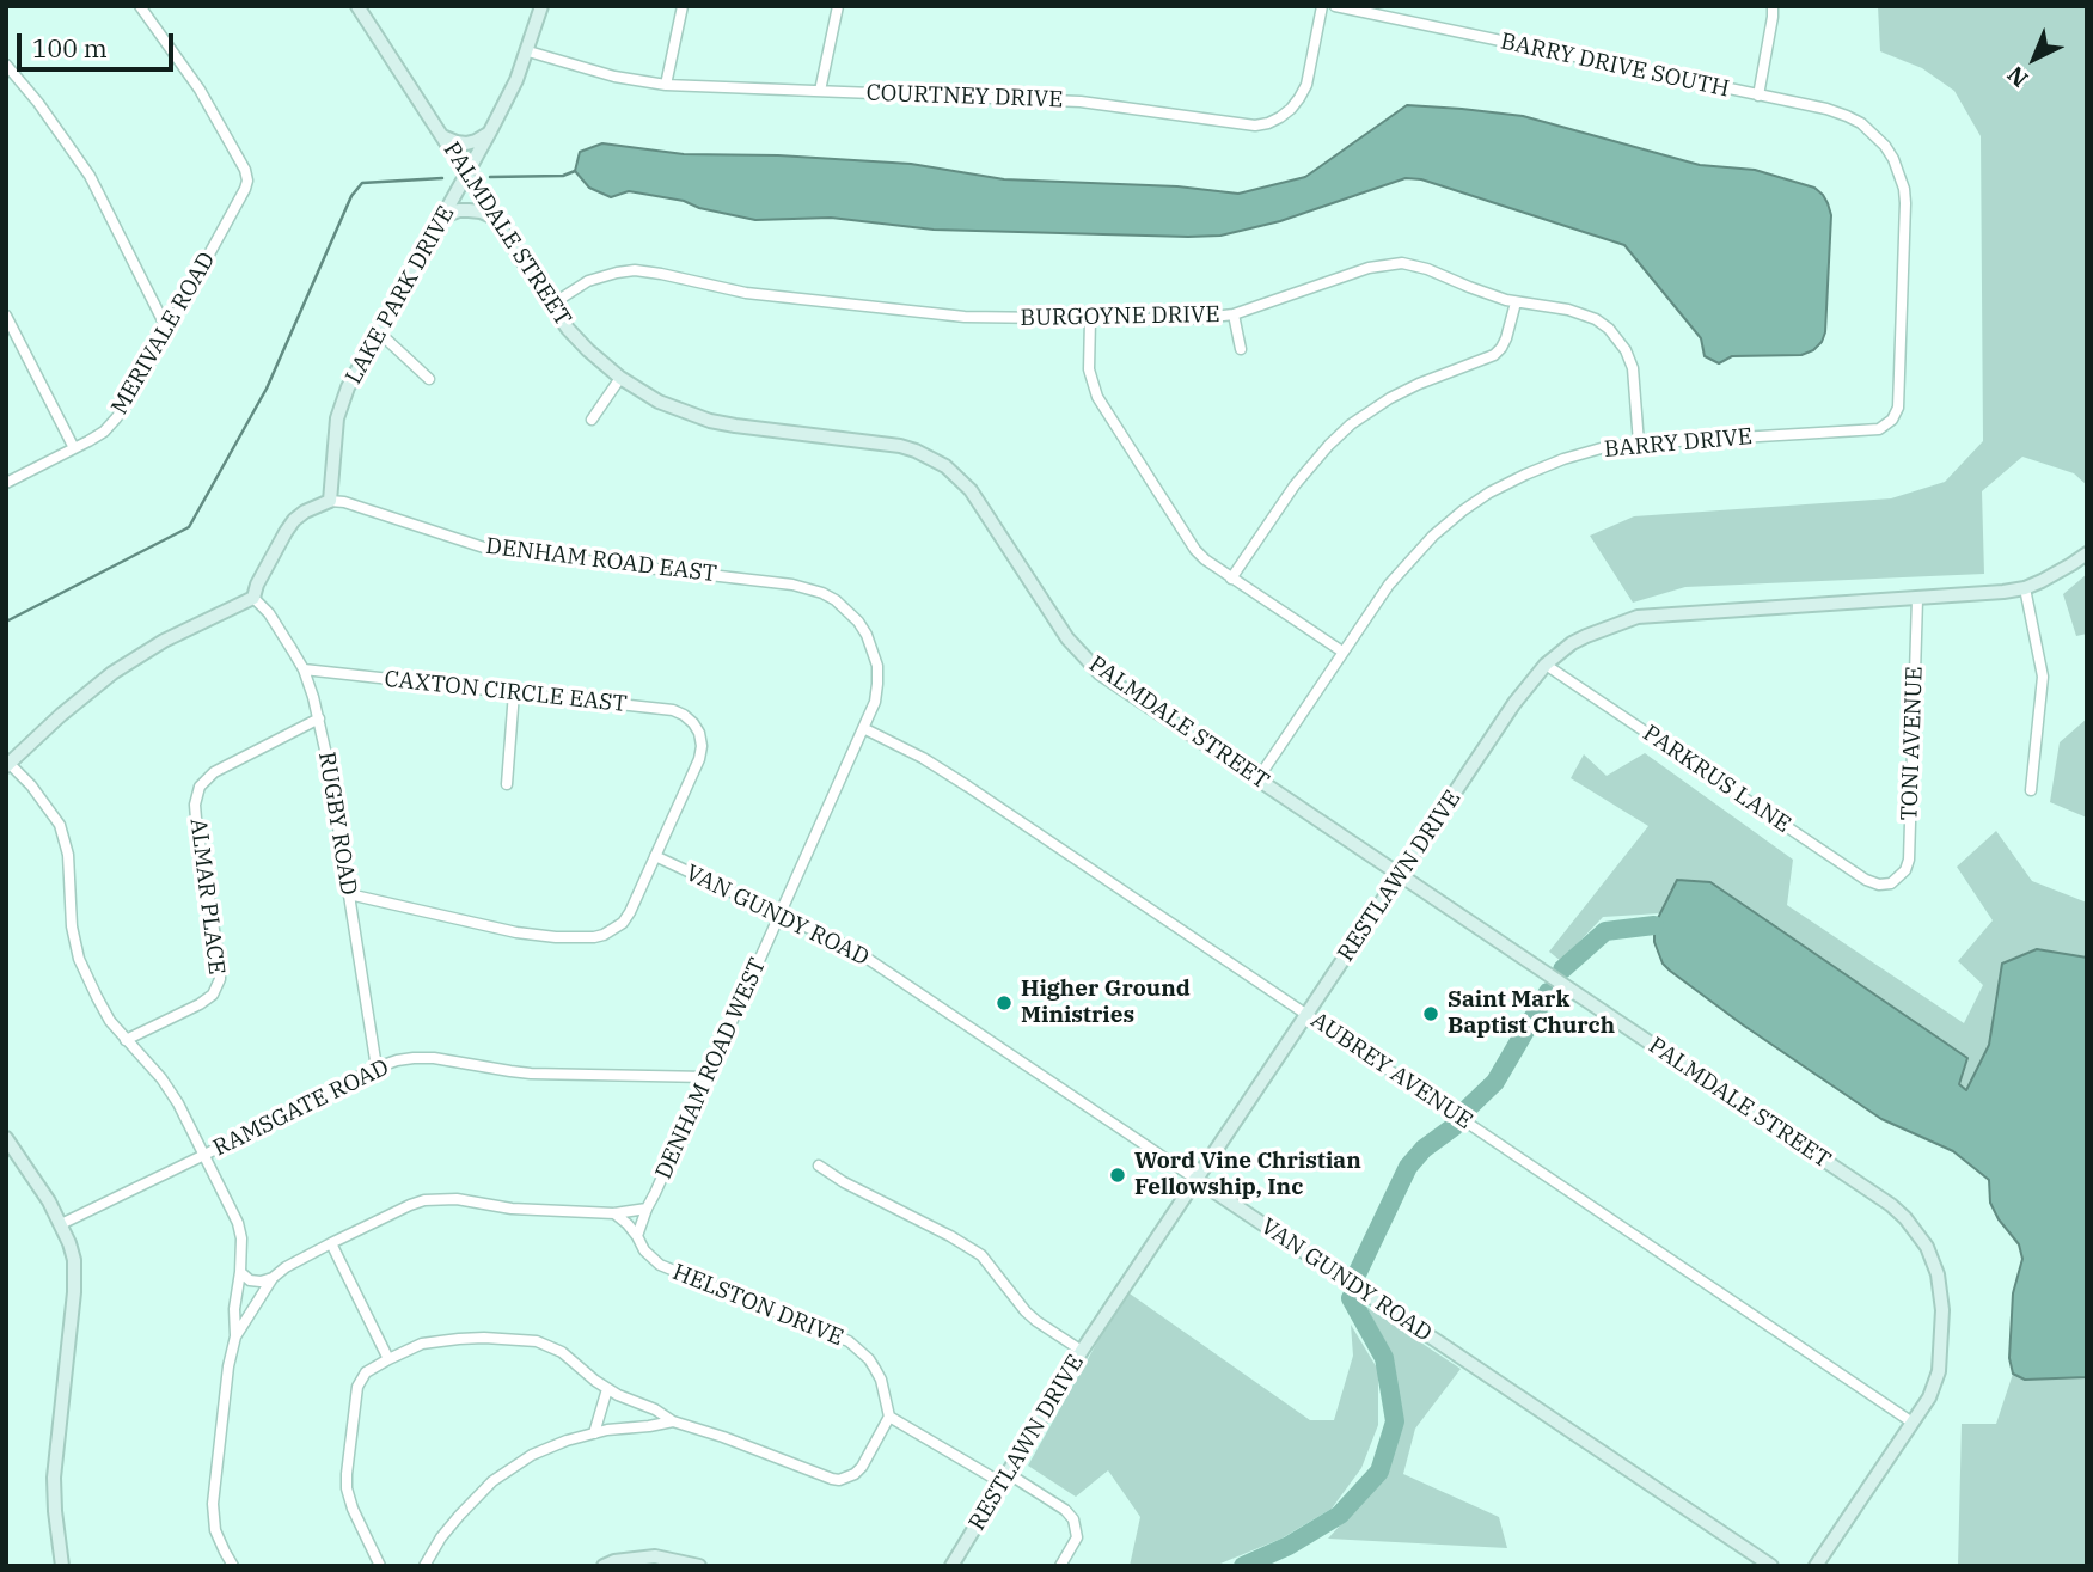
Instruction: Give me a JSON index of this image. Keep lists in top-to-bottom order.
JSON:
{
  "streets": {
    "street": [
      "BARRY DRIVE SOUTH",
      "COURTNEY DRIVE",
      "PALMDALE STREET",
      "LAKE PARK DRIVE",
      "BURGOYNE DRIVE",
      "MERIVALE ROAD",
      "BARRY DRIVE",
      "DENHAM ROAD EAST",
      "CAXTON CIRCLE EAST",
      "TONI AVENUE",
      "PARKRUS LANE",
      "RUGBY ROAD",
      "RESTLAWN DRIVE",
      "ALMAR PLACE",
      "VAN GUNDY ROAD",
      "DENHAM ROAD WEST",
      "AUBREY AVENUE",
      "RAMSGATE ROAD",
      "HELSTON DRIVE"
    ]
  },
  "crossings": [
    ["BARRY DRIVE SOUTH", "BARRY DRIVE"],
    ["COURTNEY DRIVE", "LAKE PARK DRIVE"],
    ["PALMDALE STREET", "LAKE PARK DRIVE"],
    ["PALMDALE STREET", "BURGOYNE DRIVE"],
    ["PALMDALE STREET", "BARRY DRIVE"],
    ["PALMDALE STREET", "RESTLAWN DRIVE"],
    ["PALMDALE STREET", "AUBREY AVENUE"],
    ["LAKE PARK DRIVE", "DENHAM ROAD EAST"],
    ["BURGOYNE DRIVE", "BARRY DRIVE"],
    ["DENHAM ROAD EAST", "DENHAM ROAD WEST"],
    ["CAXTON CIRCLE EAST", "RUGBY ROAD"],
    ["CAXTON CIRCLE EAST", "VAN GUNDY ROAD"],
    ["TONI AVENUE", "PARKRUS LANE"],
    ["TONI AVENUE", "RESTLAWN DRIVE"],
    ["PARKRUS LANE", "RESTLAWN DRIVE"],
    ["RUGBY ROAD", "ALMAR PLACE"],
    ["RUGBY ROAD", "RAMSGATE ROAD"],
    ["RESTLAWN DRIVE", "VAN GUNDY ROAD"],
    ["RESTLAWN DRIVE", "AUBREY AVENUE"],
    ["VAN GUNDY ROAD", "DENHAM ROAD WEST"],
    ["DENHAM ROAD WEST", "AUBREY AVENUE"],
    ["DENHAM ROAD WEST", "RAMSGATE ROAD"]
  ],
  "places": ["Higher Ground Ministries", "Saint Mark Baptist Church", "Word Vine Christian Fellowship, Inc"],
  "scale_bar": "100 m",
  "north": "bottom left"
}
